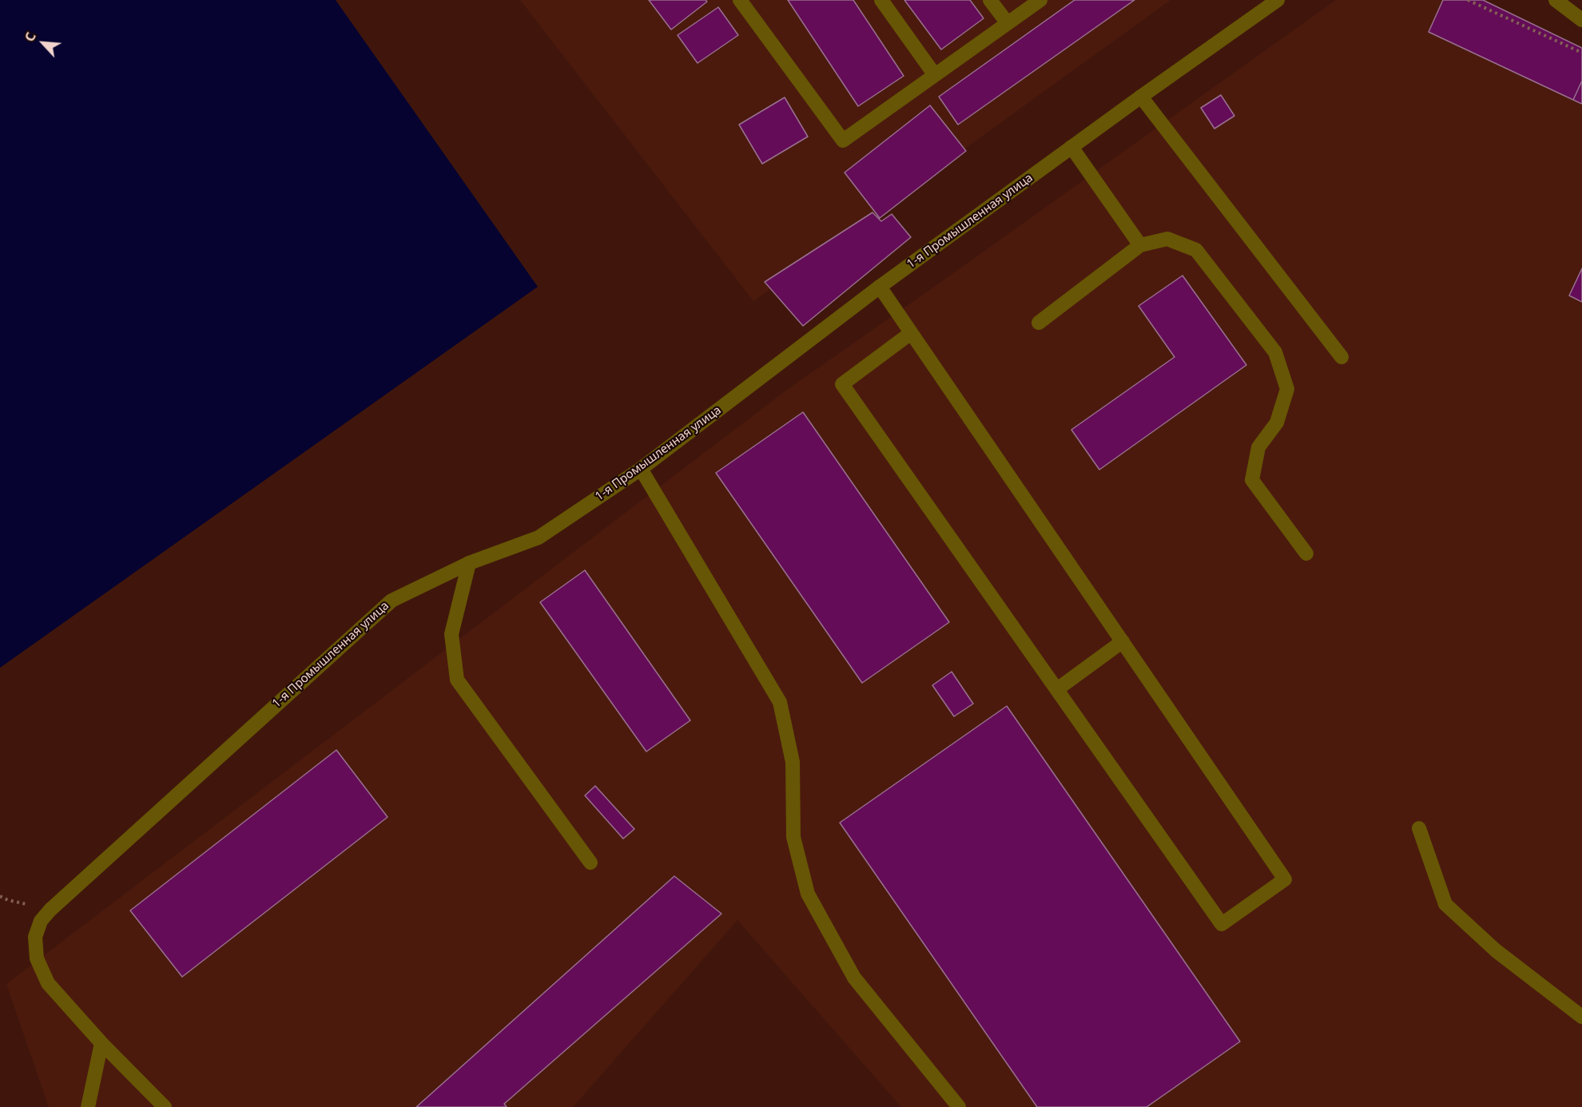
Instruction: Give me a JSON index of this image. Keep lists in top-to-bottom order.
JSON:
{
  "streets": {
    "street": ["1-я Промышленная улица"]
  },
  "north": "top left"
}
